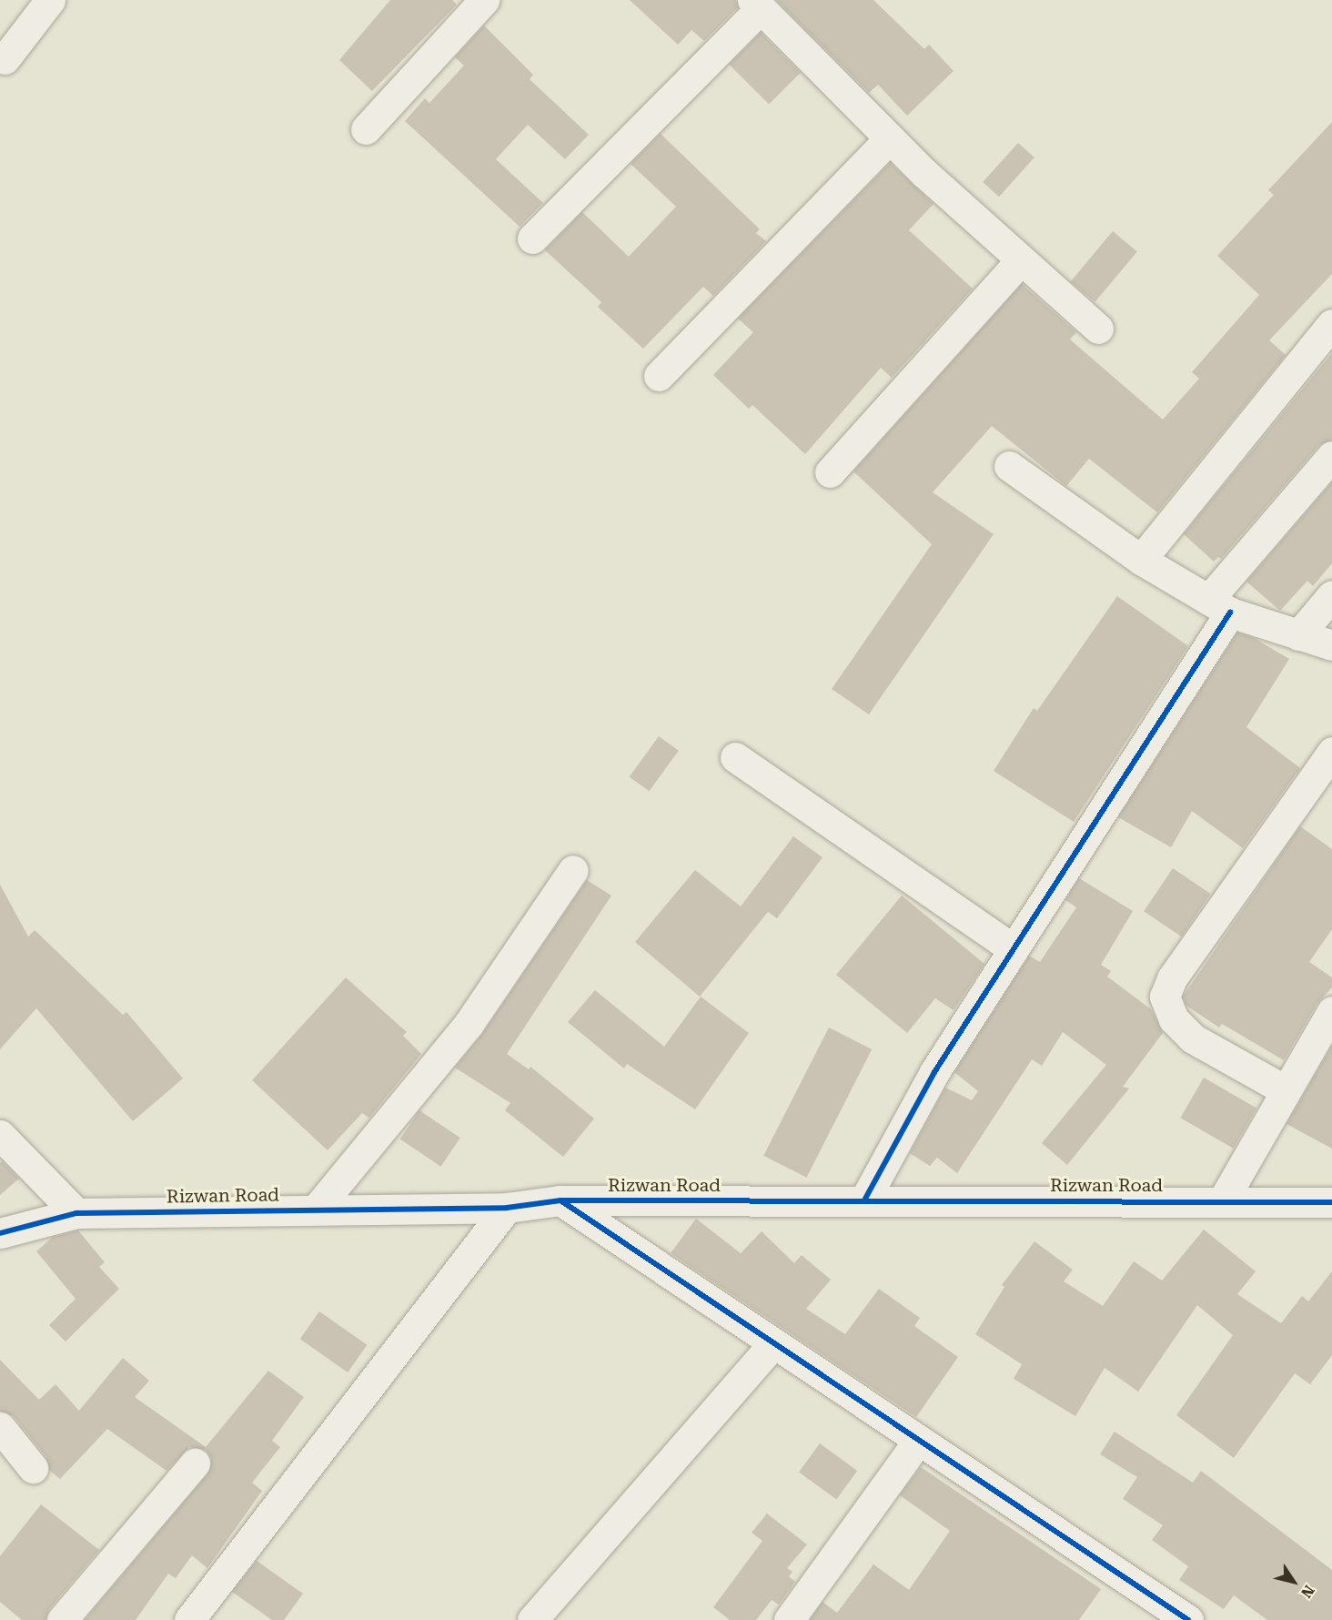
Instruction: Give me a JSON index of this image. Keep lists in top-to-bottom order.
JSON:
{
  "streets": {
    "street": ["Rizwan Road"]
  },
  "north": "bottom right"
}
